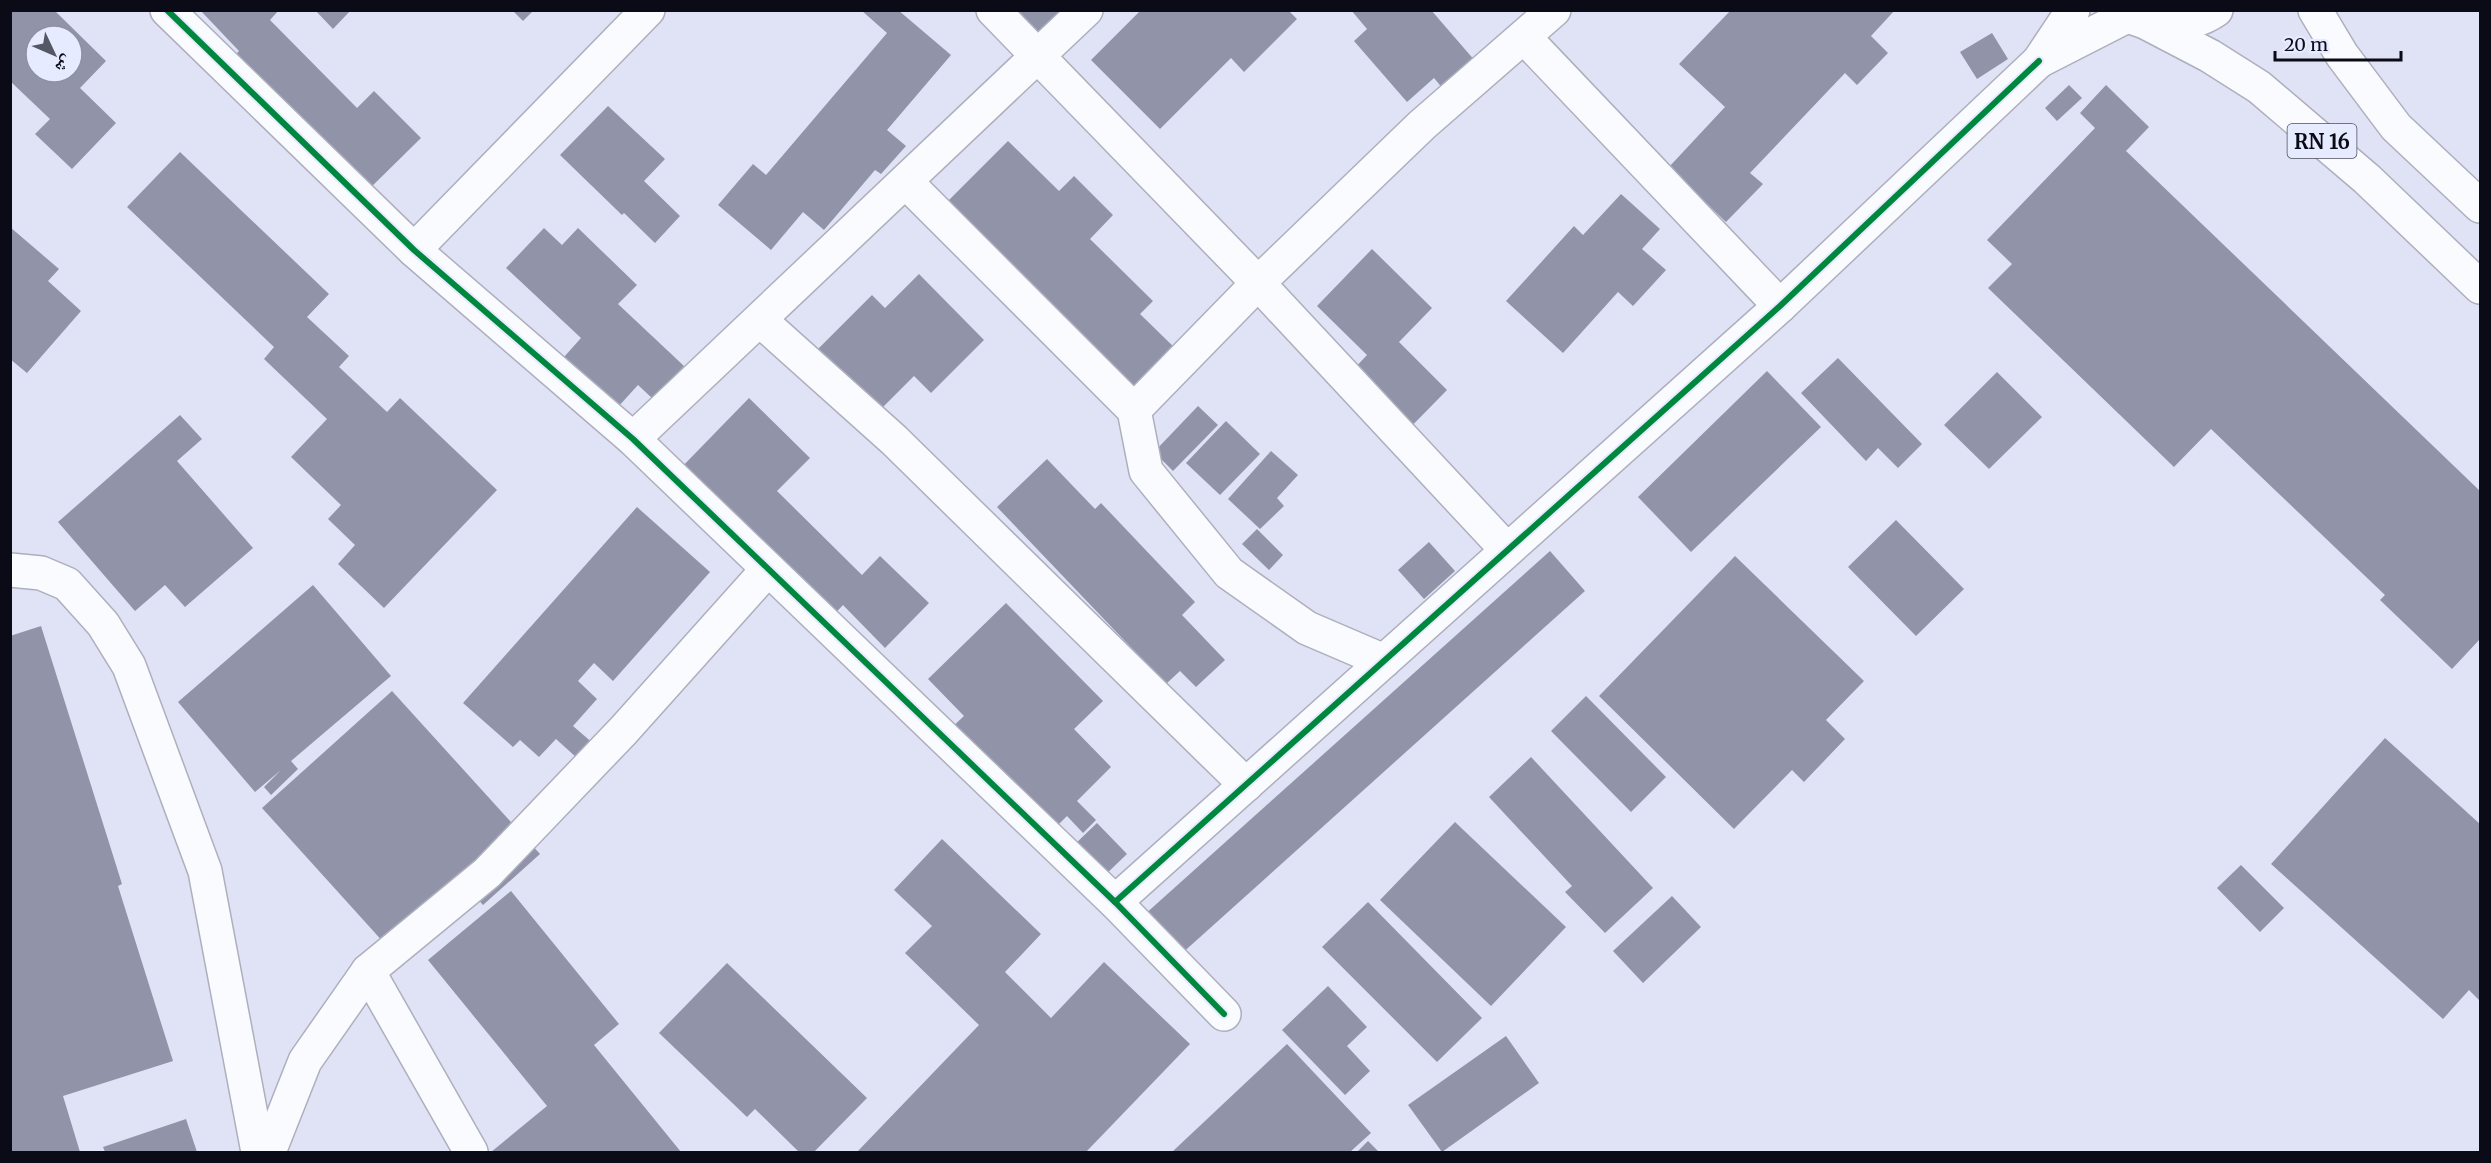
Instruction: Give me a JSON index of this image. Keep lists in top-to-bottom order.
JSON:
{
  "streets": {
    "street": ["RN 16"]
  },
  "scale_bar": "20 m",
  "north": "bottom right"
}
